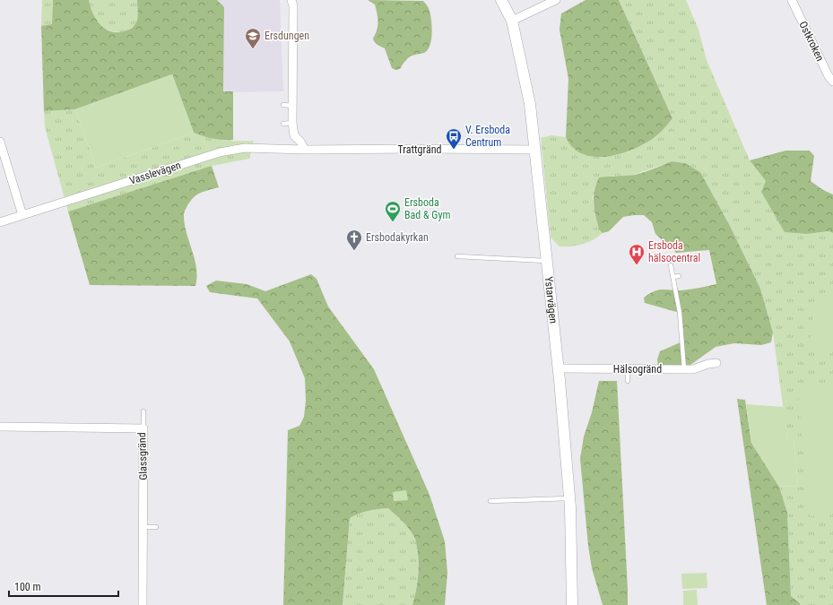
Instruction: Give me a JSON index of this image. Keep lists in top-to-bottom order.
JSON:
{
  "streets": {
    "street": [
      "Ostkroken",
      "Trattgränd",
      "Vasslevägen",
      "Ystarvägen",
      "Hälsogränd",
      "Glassgränd"
    ]
  },
  "crossings": [
    ["Trattgränd", "Vasslevägen"],
    ["Trattgränd", "Ystarvägen"],
    ["Ystarvägen", "Hälsogränd"]
  ],
  "places": {
    "school or university": ["Ersdungen"],
    "bus stop": ["V. Ersboda Centrum"],
    "sports": ["Ersboda Bad & Gym"],
    "church": ["Ersbodakyrkan"],
    "hospital": ["Ersboda hälsocentral"]
  },
  "scale_bar": "100 m"
}
